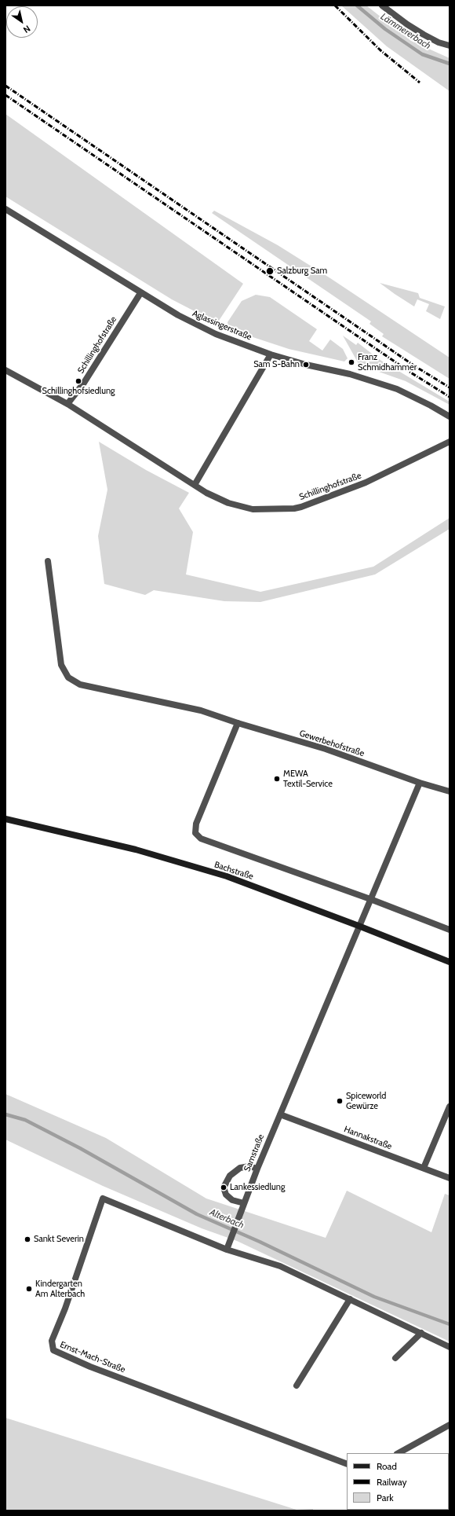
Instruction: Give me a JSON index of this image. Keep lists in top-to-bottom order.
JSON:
{
  "streets": {
    "street": [
      "Aglassingerstraße",
      "Schillinghofstraße",
      "Gewerbehofstraße",
      "Bachstraße",
      "Hannakstraße",
      "Samstraße",
      "Ernst-Mach-Straße"
    ]
  },
  "crossings": [
    ["Aglassingerstraße", "Schillinghofstraße"],
    ["Bachstraße", "Samstraße"],
    ["Hannakstraße", "Samstraße"],
    ["Samstraße", "Ernst-Mach-Straße"]
  ],
  "water": ["Lämmererbach", "Alterbach"],
  "places": [
    "Salzburg Sam",
    "Franz Schmidhammer",
    "Sam S-Bahn",
    "Schillinghofsiedlung",
    "MEWA Textil-Service",
    "Spiceworld Gewürze",
    "Lankessiedlung",
    "Sankt Severin",
    "Kindergarten Am Alterbach"
  ],
  "legend": ["Road", "Railway", "Park"],
  "north": "bottom right"
}
